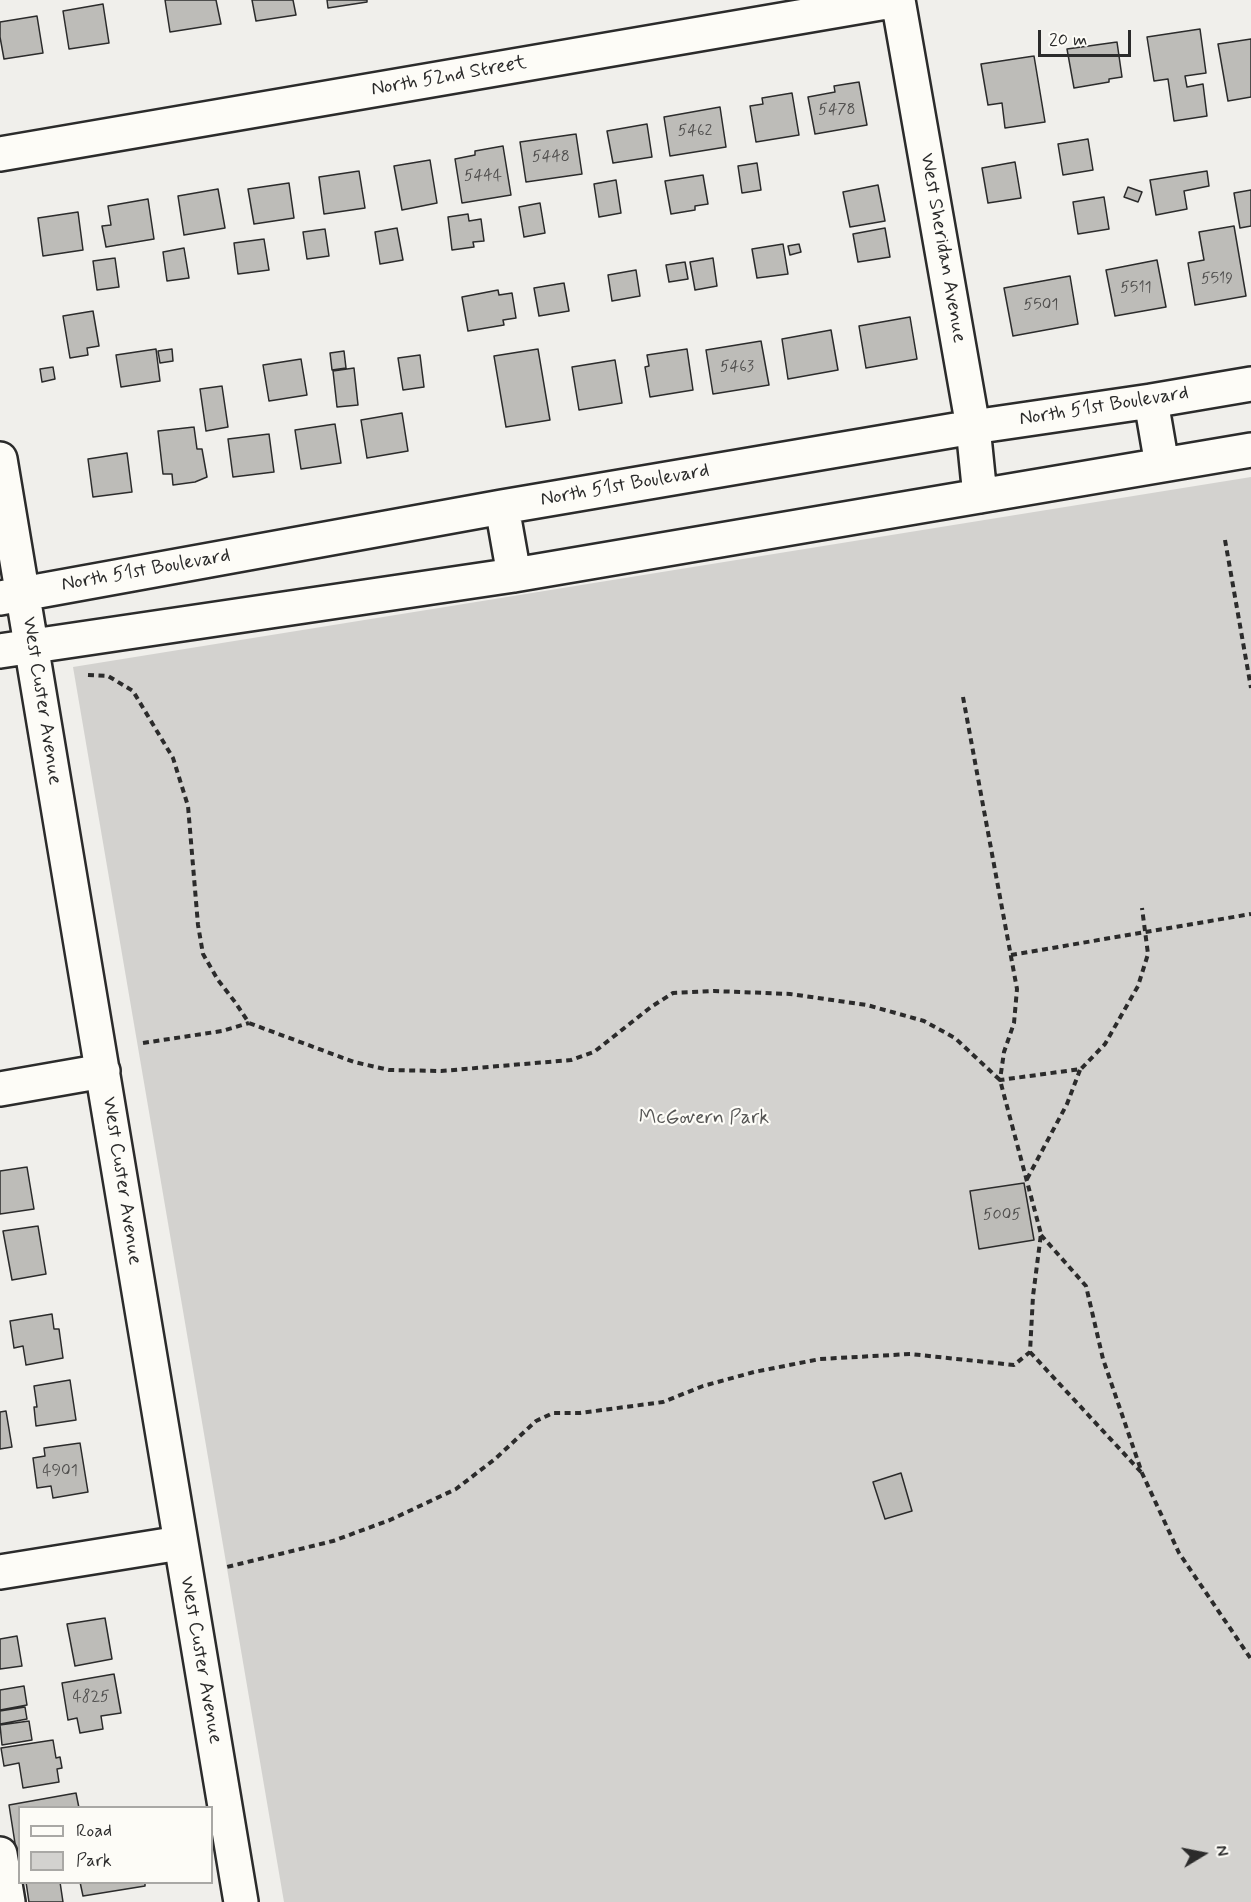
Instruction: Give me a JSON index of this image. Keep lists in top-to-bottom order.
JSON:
{
  "streets": {
    "street": [
      "North 52nd Street",
      "West Sheridan Avenue",
      "North 51st Boulevard",
      "West Custer Avenue"
    ]
  },
  "crossings": [
    ["North 52nd Street", "West Sheridan Avenue"],
    ["West Sheridan Avenue", "North 51st Boulevard"],
    ["North 51st Boulevard", "West Custer Avenue"]
  ],
  "parks": ["McGovern Park"],
  "house_numbers": [
    "5478",
    "5462",
    "5448",
    "5444",
    "5519",
    "5511",
    "5501",
    "5463",
    "5005",
    "4901",
    "4825"
  ],
  "legend": ["Road", "Park"],
  "scale_bar": "20 m",
  "north": "right"
}
